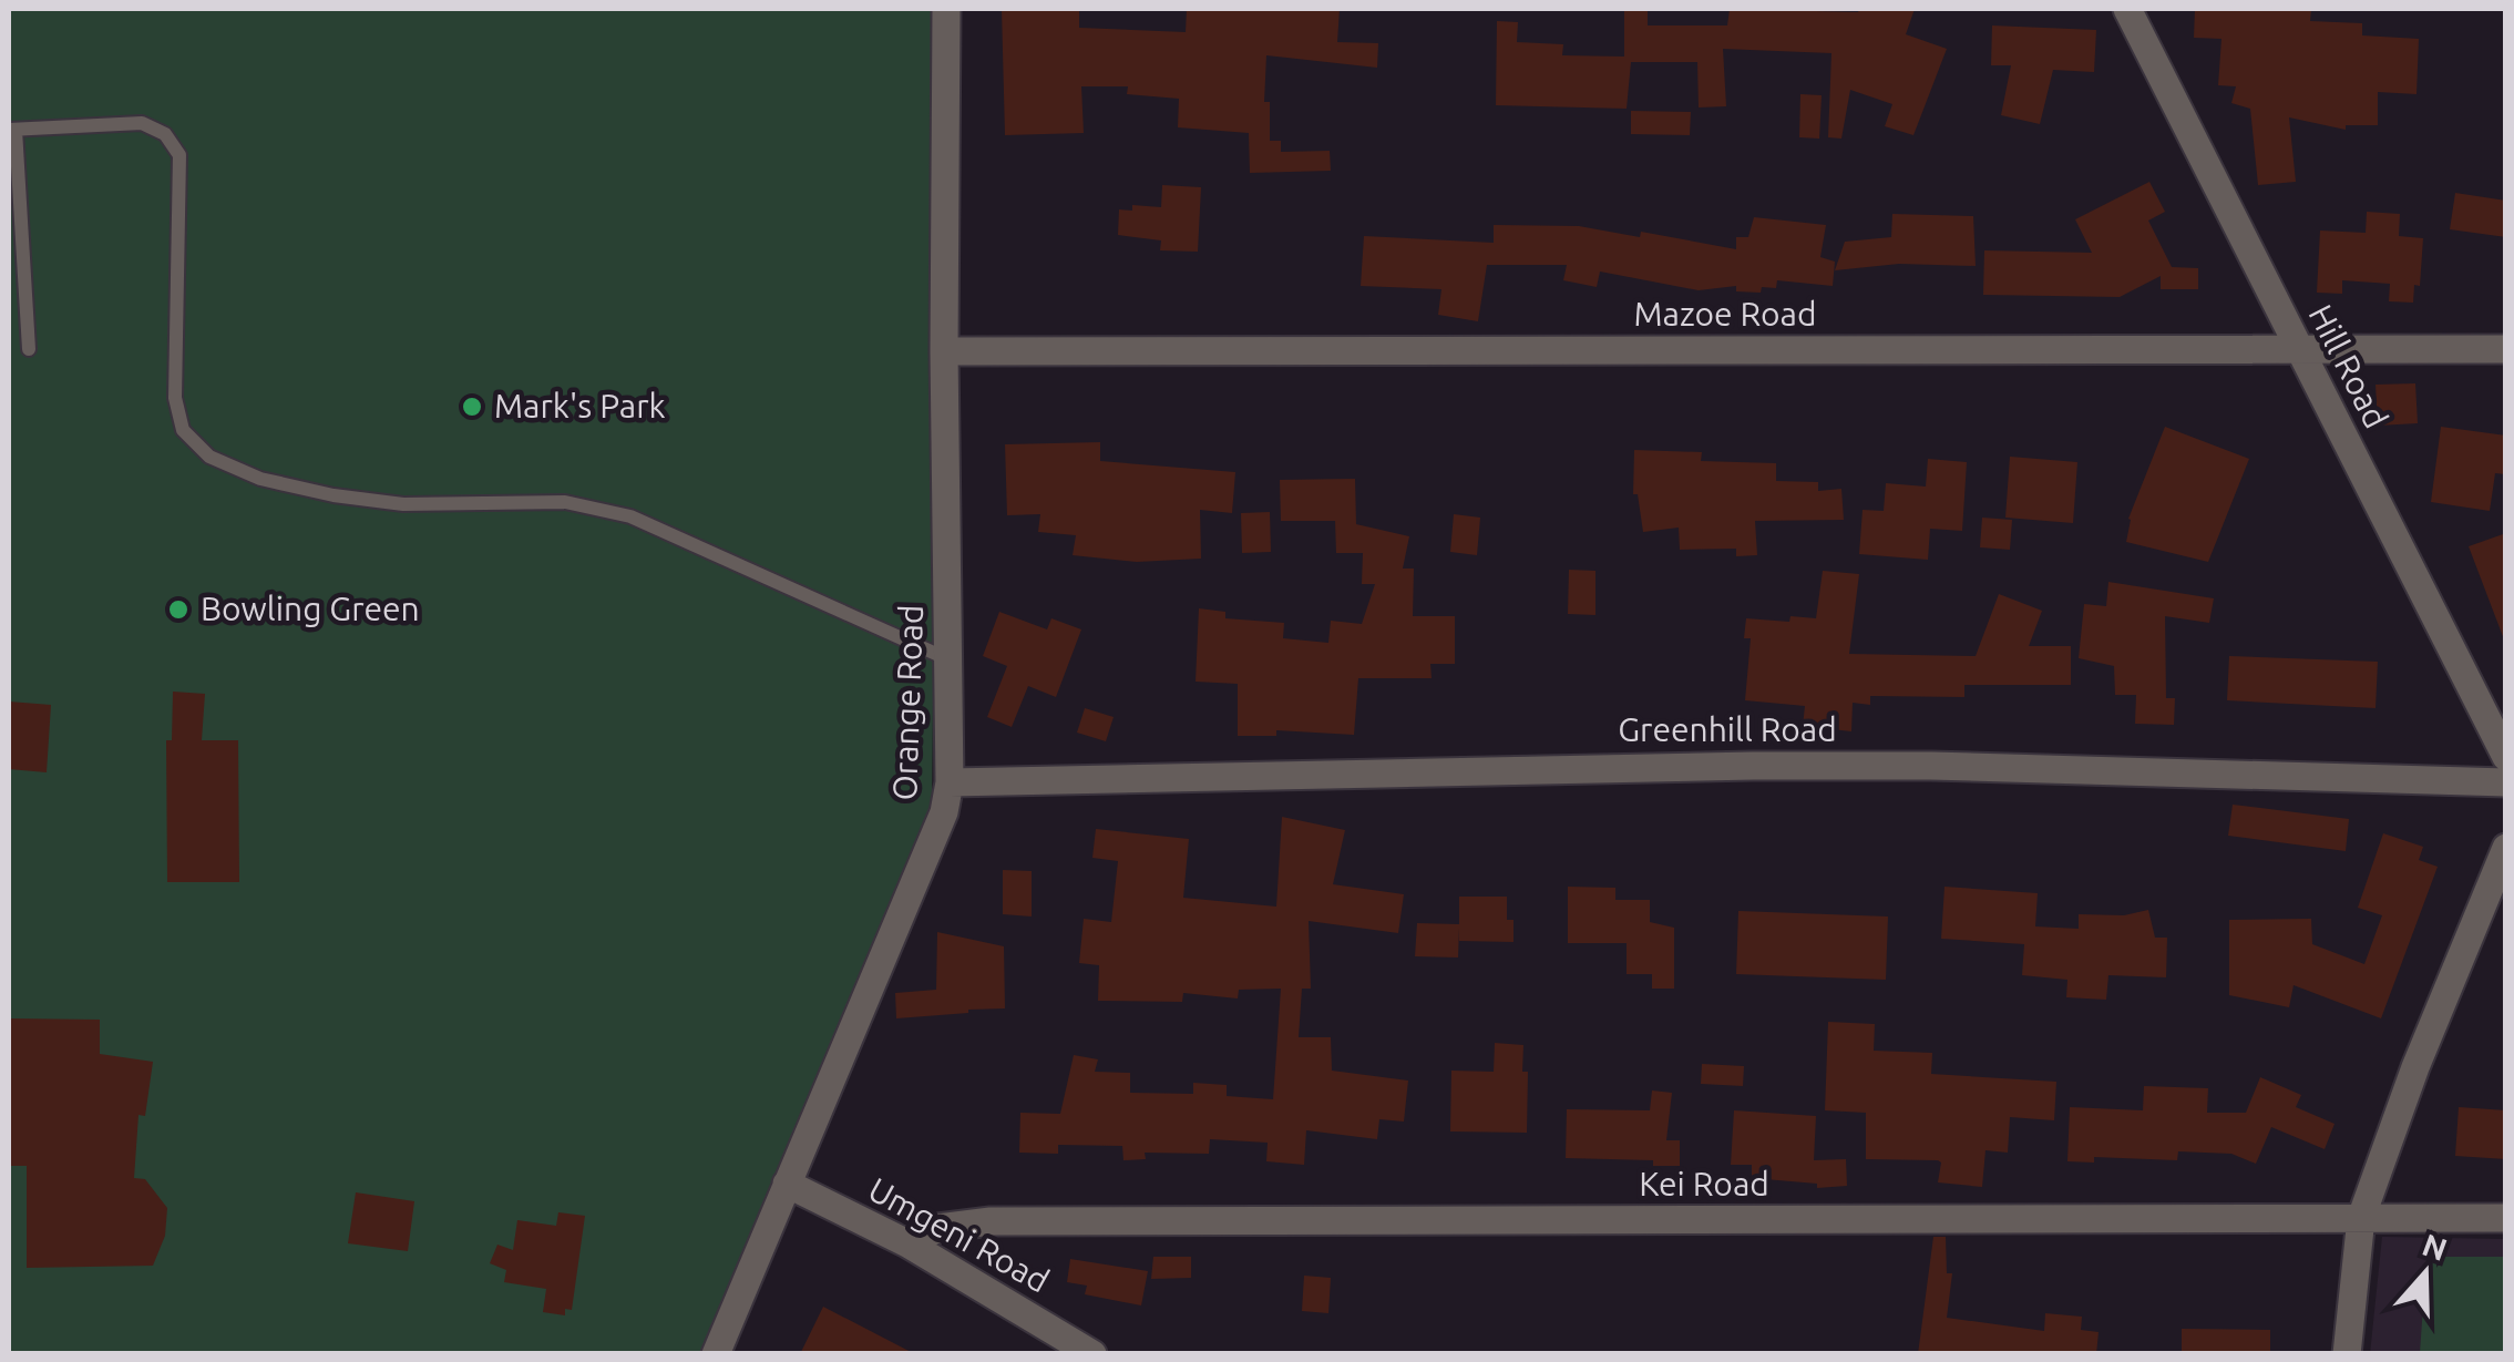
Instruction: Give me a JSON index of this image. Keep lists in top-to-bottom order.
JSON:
{
  "streets": {
    "street": [
      "Mazoe Road",
      "Hill Road",
      "Orange Road",
      "Greenhill Road",
      "Kei Road",
      "Umgeni Road"
    ]
  },
  "crossings": [
    ["Mazoe Road", "Hill Road"],
    ["Mazoe Road", "Orange Road"],
    ["Orange Road", "Greenhill Road"],
    ["Orange Road", "Umgeni Road"],
    ["Kei Road", "Umgeni Road"]
  ],
  "places": ["Mark's Park", "Bowling Green"],
  "north": "top"
}
